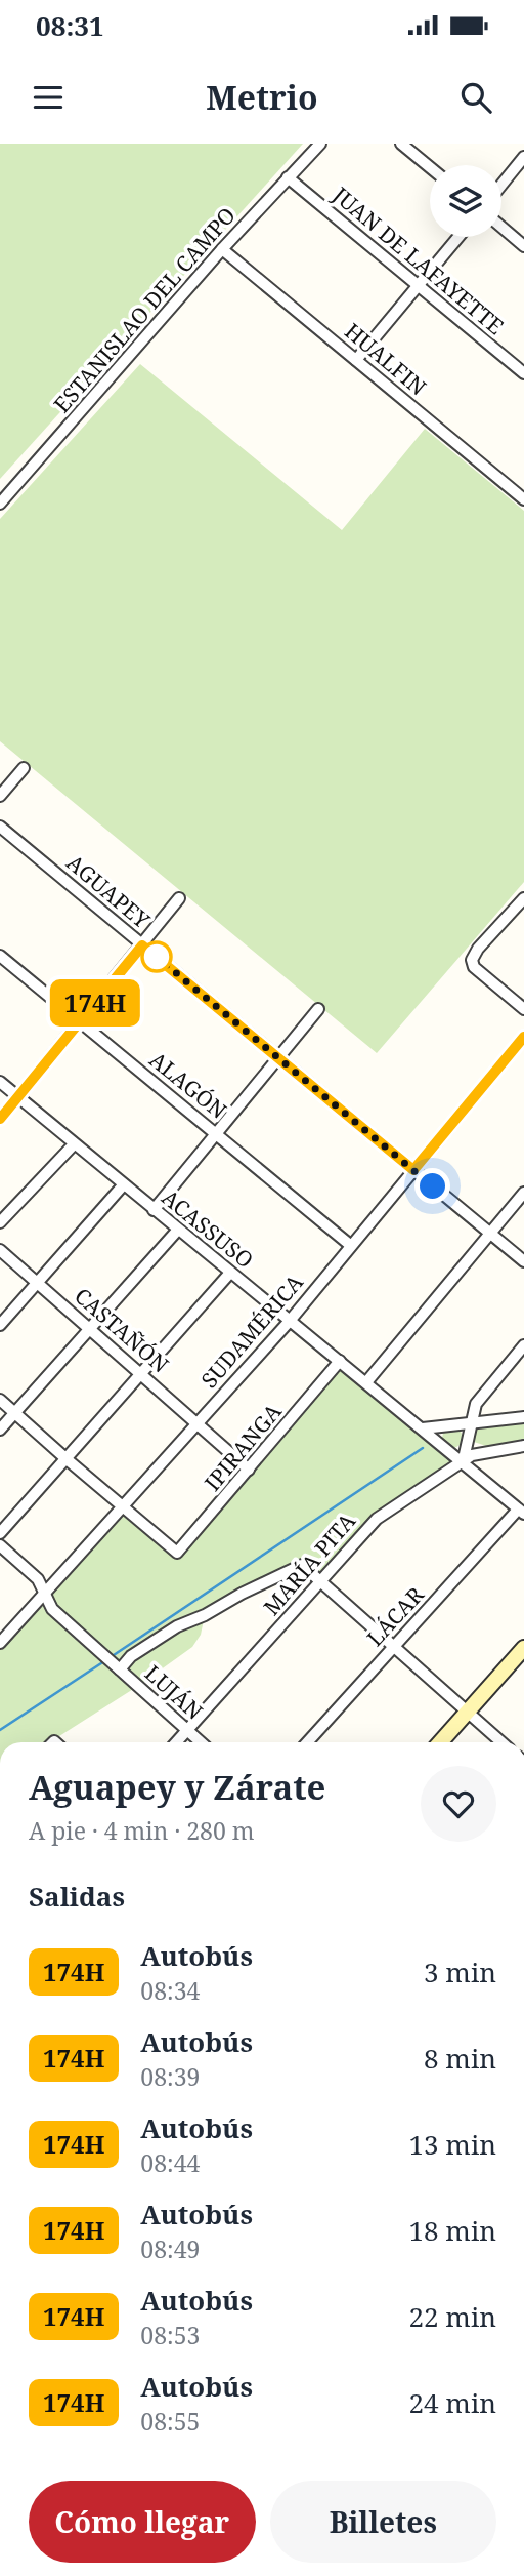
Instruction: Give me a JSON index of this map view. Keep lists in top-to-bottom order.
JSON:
{
  "streets": {
    "street": [
      "JUAN DE LAFAYETTE",
      "ESTANISLAO DEL CAMPO",
      "HUALFIN",
      "AGUAPEY",
      "ALAGÓN",
      "ACASSUSO",
      "CASTAÑÓN",
      "SUDAMÉRICA",
      "IPIRANGA",
      "MARÍA PITA",
      "LÁCAR",
      "LUJÁN"
    ]
  },
  "crossings": [
    ["JUAN DE LAFAYETTE", "ESTANISLAO DEL CAMPO"],
    ["ESTANISLAO DEL CAMPO", "HUALFIN"],
    ["AGUAPEY", "SUDAMÉRICA"],
    ["ALAGÓN", "SUDAMÉRICA"],
    ["ACASSUSO", "SUDAMÉRICA"],
    ["ACASSUSO", "IPIRANGA"],
    ["ACASSUSO", "MARÍA PITA"],
    ["ACASSUSO", "LÁCAR"],
    ["CASTAÑÓN", "SUDAMÉRICA"],
    ["CASTAÑÓN", "IPIRANGA"],
    ["SUDAMÉRICA", "IPIRANGA"],
    ["SUDAMÉRICA", "LUJÁN"],
    ["MARÍA PITA", "LUJÁN"]
  ],
  "lines": ["bus line 174H"],
  "page": {
    "status": "08:31",
    "header": "Metrio",
    "on_map": "174H",
    "heading": [
      ["Aguapey y Zárate", "A pie · 4 min · 280 m"],
      "Salidas"
    ],
    "list": [
      {
        "mark": "174H",
        "name": "Autobús",
        "note": "08:34",
        "value": "3 min"
      },
      {
        "mark": "174H",
        "name": "Autobús",
        "note": "08:39",
        "value": "8 min"
      },
      {
        "mark": "174H",
        "name": "Autobús",
        "note": "08:44",
        "value": "13 min"
      },
      {
        "mark": "174H",
        "name": "Autobús",
        "note": "08:49",
        "value": "18 min"
      },
      {
        "mark": "174H",
        "name": "Autobús",
        "note": "08:53",
        "value": "22 min"
      },
      {
        "mark": "174H",
        "name": "Autobús",
        "note": "08:55",
        "value": "24 min"
      }
    ],
    "buttons": ["Cómo llegar", "Billetes"]
  }
}
